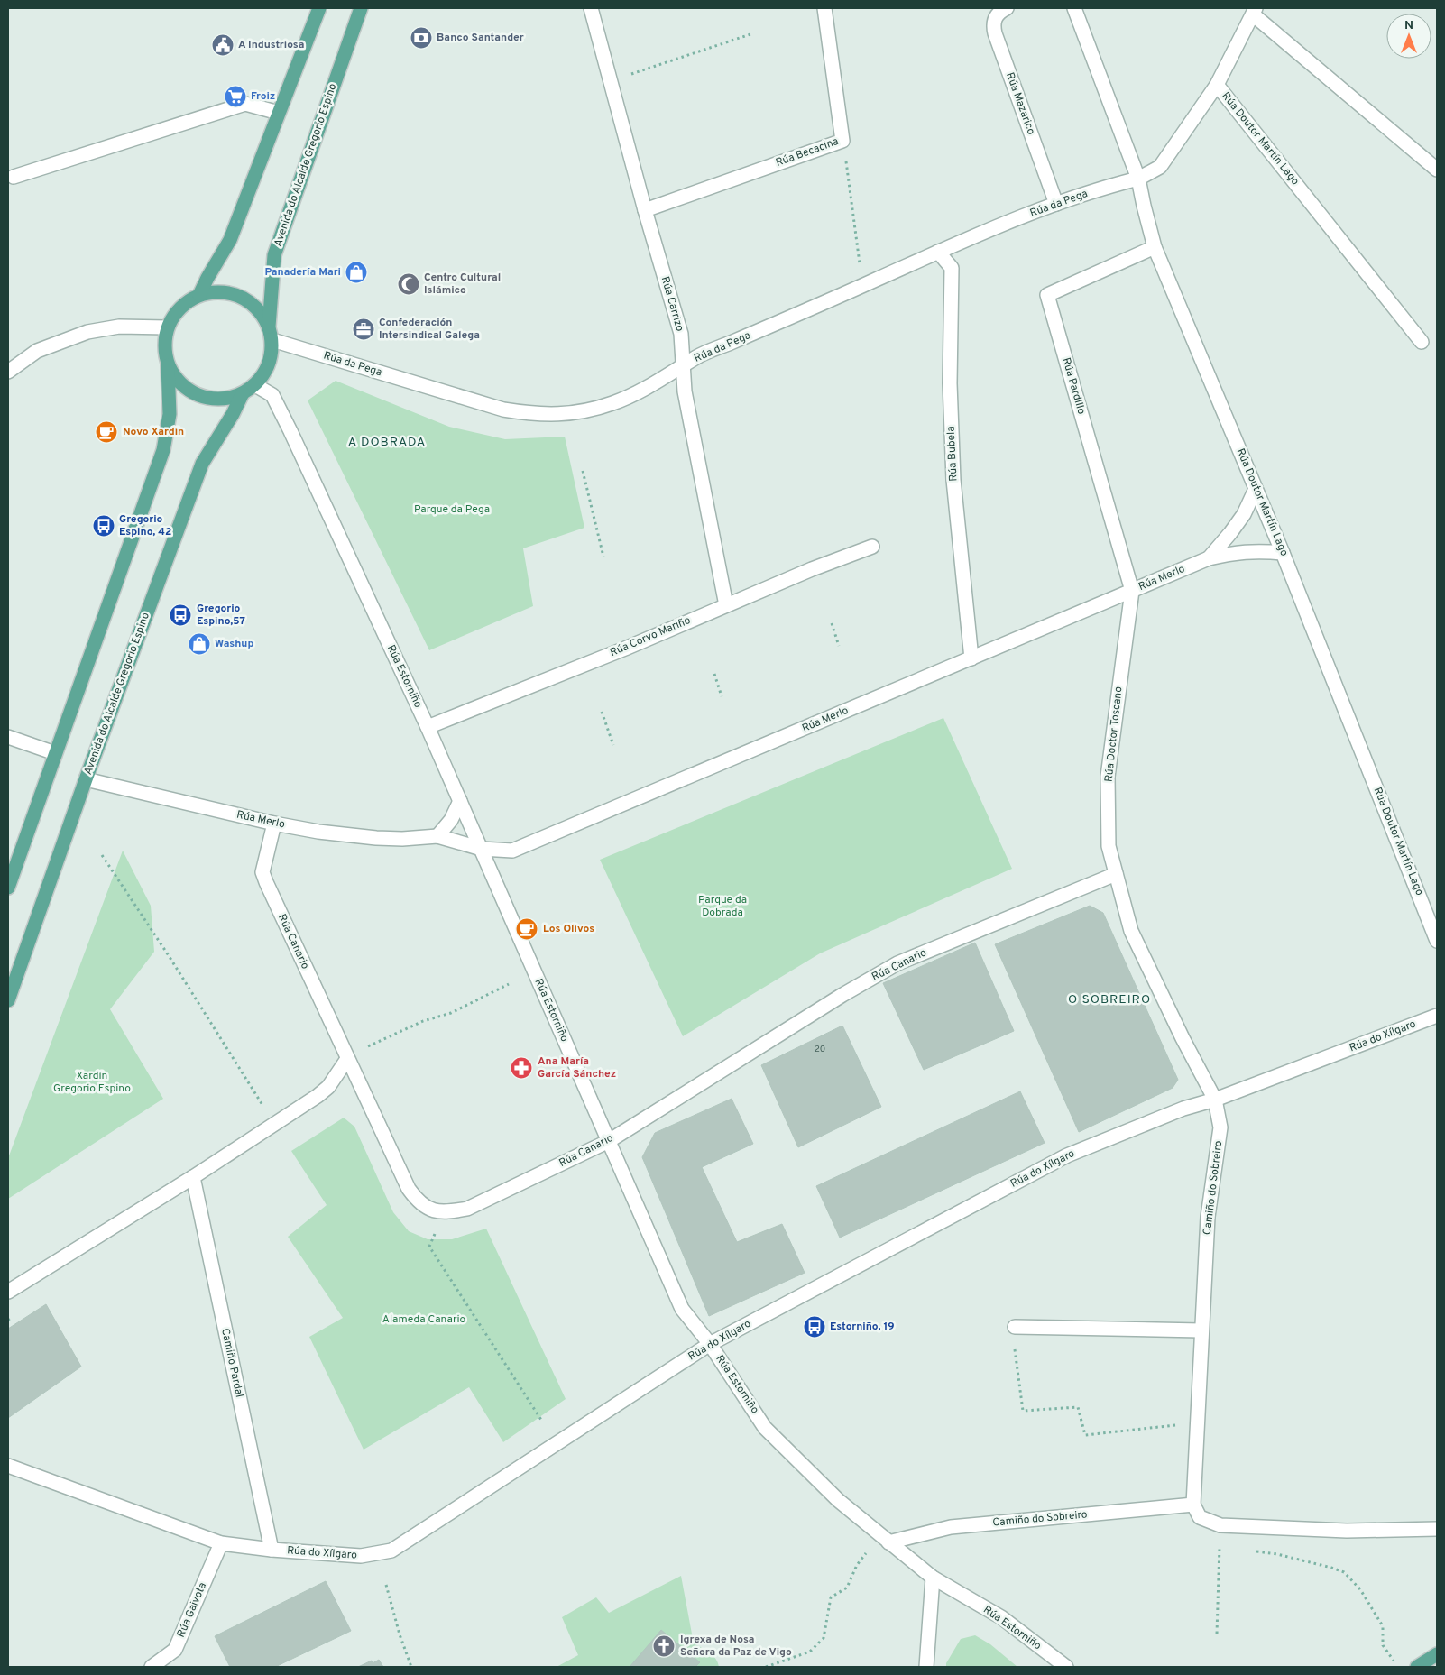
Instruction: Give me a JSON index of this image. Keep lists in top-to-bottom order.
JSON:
{
  "streets": {
    "main road": ["Avenida do Alcalde Gregorio Espino"],
    "street": [
      "Rúa Mazarico",
      "Rúa Doutor Martín Lago",
      "Rúa Becacina",
      "Rúa da Pega",
      "Rúa Carrizo",
      "Rúa Pardillo",
      "Rúa Bubela",
      "Rúa Merlo",
      "Rúa Corvo Mariño",
      "Rúa Estorniño",
      "Rúa Doctor Toscano",
      "Rúa Canario",
      "Rúa do Xílgaro",
      "Camiño do Sobreiro",
      "Camiño Pardal",
      "Rúa Gaivota"
    ]
  },
  "crossings": [
    ["Rúa Mazarico", "Rúa da Pega"],
    ["Rúa Doutor Martín Lago", "Rúa da Pega"],
    ["Rúa Doutor Martín Lago", "Rúa Pardillo"],
    ["Rúa Doutor Martín Lago", "Rúa Merlo"],
    ["Rúa Becacina", "Rúa Carrizo"],
    ["Avenida do Alcalde Gregorio Espino", "Rúa da Pega"],
    ["Avenida do Alcalde Gregorio Espino", "Rúa Merlo"],
    ["Avenida do Alcalde Gregorio Espino", "Rúa Estorniño"],
    ["Rúa da Pega", "Rúa Carrizo"],
    ["Rúa da Pega", "Rúa Bubela"],
    ["Rúa da Pega", "Rúa Estorniño"],
    ["Rúa Carrizo", "Rúa Corvo Mariño"],
    ["Rúa Pardillo", "Rúa Merlo"],
    ["Rúa Pardillo", "Rúa Doctor Toscano"],
    ["Rúa Bubela", "Rúa Merlo"],
    ["Rúa Merlo", "Rúa Estorniño"],
    ["Rúa Merlo", "Rúa Doctor Toscano"],
    ["Rúa Merlo", "Rúa Canario"],
    ["Rúa Corvo Mariño", "Rúa Estorniño"],
    ["Rúa Estorniño", "Rúa Canario"],
    ["Rúa Estorniño", "Rúa do Xílgaro"],
    ["Rúa Estorniño", "Camiño do Sobreiro"],
    ["Rúa Doctor Toscano", "Rúa Canario"],
    ["Rúa Doctor Toscano", "Rúa do Xílgaro"],
    ["Rúa Doctor Toscano", "Camiño do Sobreiro"],
    ["Rúa do Xílgaro", "Camiño do Sobreiro"],
    ["Rúa do Xílgaro", "Camiño Pardal"],
    ["Rúa do Xílgaro", "Rúa Gaivota"]
  ],
  "districts": ["A DOBRADA", "O SOBREIRO"],
  "parks": [
    "Parque da Pega",
    "Parque da Dobrada",
    "Xardín Gregorio Espino",
    "Alameda Canario"
  ],
  "places": {
    "bank": ["Banco Santander"],
    "public building": ["A Industriosa"],
    "supermarket": ["Froiz"],
    "shop": ["Panadería Mari", "Washup"],
    "mosque": ["Centro Cultural Islámico"],
    "office": ["Confederación Intersindical Galega"],
    "cafe": ["Novo Xardín", "Los Olivos"],
    "bus stop": ["Gregorio Espino, 42", "Gregorio Espino,57", "Estorniño, 19"],
    "pharmacy": ["Ana María García Sánchez"],
    "church": ["Igrexa de Nosa Señora da Paz de Vigo"]
  },
  "house_numbers": ["20"],
  "north": "top"
}
